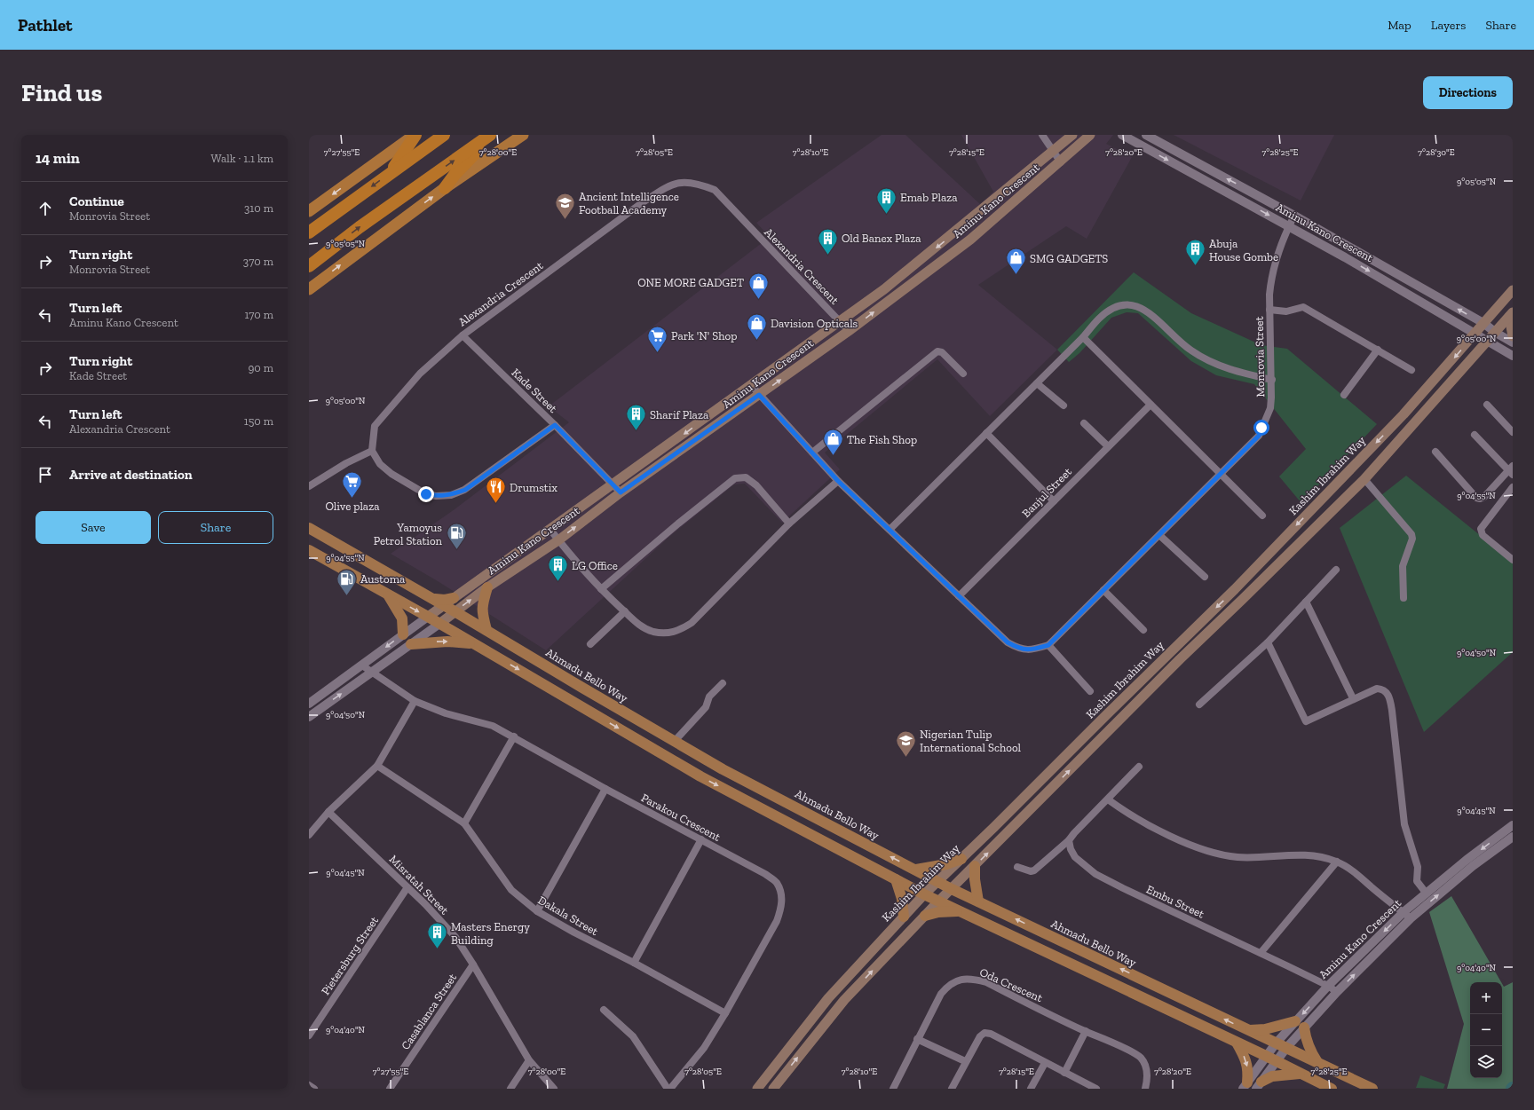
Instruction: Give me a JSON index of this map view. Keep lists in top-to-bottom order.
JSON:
{
  "streets": {
    "main road": ["Aminu Kano Crescent", "Kashim Ibrahim Way", "Ahmadu Bello Way"],
    "street": [
      "Alexandria Crescent",
      "Monrovia Street",
      "Kade Street",
      "Banjul Street",
      "Parakou Crescent",
      "Misratah Street",
      "Embu Street",
      "Dakala Street",
      "Pietersburg Street",
      "Oda Crescent",
      "Casablanca Street"
    ]
  },
  "crossings": [
    ["Aminu Kano Crescent", "Alexandria Crescent"],
    ["Aminu Kano Crescent", "Monrovia Street"],
    ["Aminu Kano Crescent", "Kade Street"],
    ["Aminu Kano Crescent", "Kashim Ibrahim Way"],
    ["Aminu Kano Crescent", "Ahmadu Bello Way"],
    ["Aminu Kano Crescent", "Parakou Crescent"],
    ["Aminu Kano Crescent", "Embu Street"],
    ["Alexandria Crescent", "Kade Street"],
    ["Kashim Ibrahim Way", "Ahmadu Bello Way"],
    ["Parakou Crescent", "Dakala Street"],
    ["Misratah Street", "Pietersburg Street"],
    ["Misratah Street", "Casablanca Street"]
  ],
  "places": {
    "building": [
      "Emab Plaza",
      "Old Banex Plaza",
      "Abuja House Gombe",
      "Sharif Plaza",
      "LG Office",
      "Masters Energy Building"
    ],
    "school or university": ["Ancient Intelligence Football Academy", "Nigerian Tulip International School"],
    "shop": [
      "SMG GADGETS",
      "ONE MORE GADGET",
      "Davision Opticals",
      "The Fish Shop"
    ],
    "supermarket": ["Park 'N' Shop", "Olive plaza"],
    "restaurant": ["Drumstix"],
    "fuel station": ["Yamoyus Petrol Station", "Austoma"]
  },
  "page": {
    "header": "Pathlet",
    "nav": ["Map", "Layers", "Share"],
    "buttons": [
      "Directions",
      ["Save", "Share"]
    ],
    "title": "Find us",
    "heading": ["14 min", "Walk · 1.1 km"],
    "list": [
      ["Continue", "Monrovia Street", "310 m"],
      ["Turn right", "Monrovia Street", "370 m"],
      ["Turn left", "Aminu Kano Crescent", "170 m"],
      ["Turn right", "Kade Street", "90 m"],
      ["Turn left", "Alexandria Crescent", "150 m"],
      "Arrive at destination"
    ],
    "map_buttons": ["+", "−"]
  },
  "coordinates": [
    "7°27'55\"E",
    "7°28'00\"E",
    "7°28'05\"E",
    "7°28'10\"E",
    "7°28'15\"E",
    "7°28'20\"E",
    "7°28'25\"E",
    "7°28'30\"E",
    "9°05'05\"N",
    "9°05'00\"N",
    "9°04'55\"N",
    "9°04'50\"N",
    "9°04'45\"N",
    "9°04'40\"N"
  ]
}
